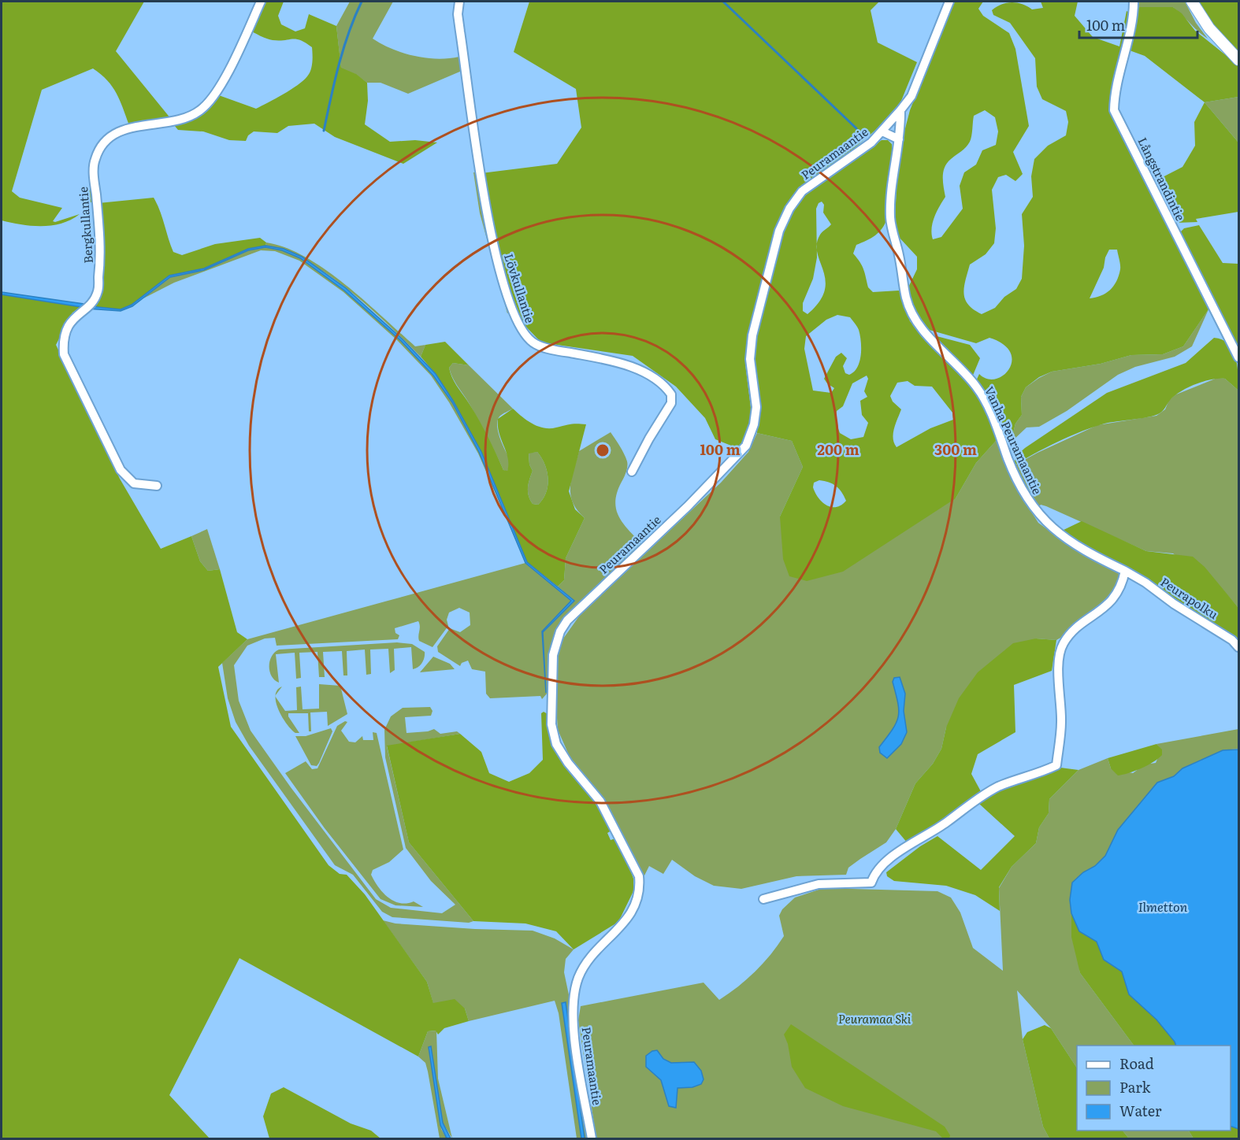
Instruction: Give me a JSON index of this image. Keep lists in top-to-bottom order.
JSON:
{
  "streets": {
    "street": [
      "Peuramaantie",
      "Långstrandintie",
      "Bergkullantie",
      "Lövkullantie",
      "Vanha Peuramaantie",
      "Peurapolku"
    ]
  },
  "crossings": [
    ["Peuramaantie", "Vanha Peuramaantie"],
    ["Vanha Peuramaantie", "Peurapolku"]
  ],
  "water": ["Ilmetton"],
  "parks": ["Peuramaa Ski"],
  "legend": ["Road", "Park", "Water"],
  "scale_bar": "100 m",
  "rings": ["100 m", "200 m", "300 m"]
}
